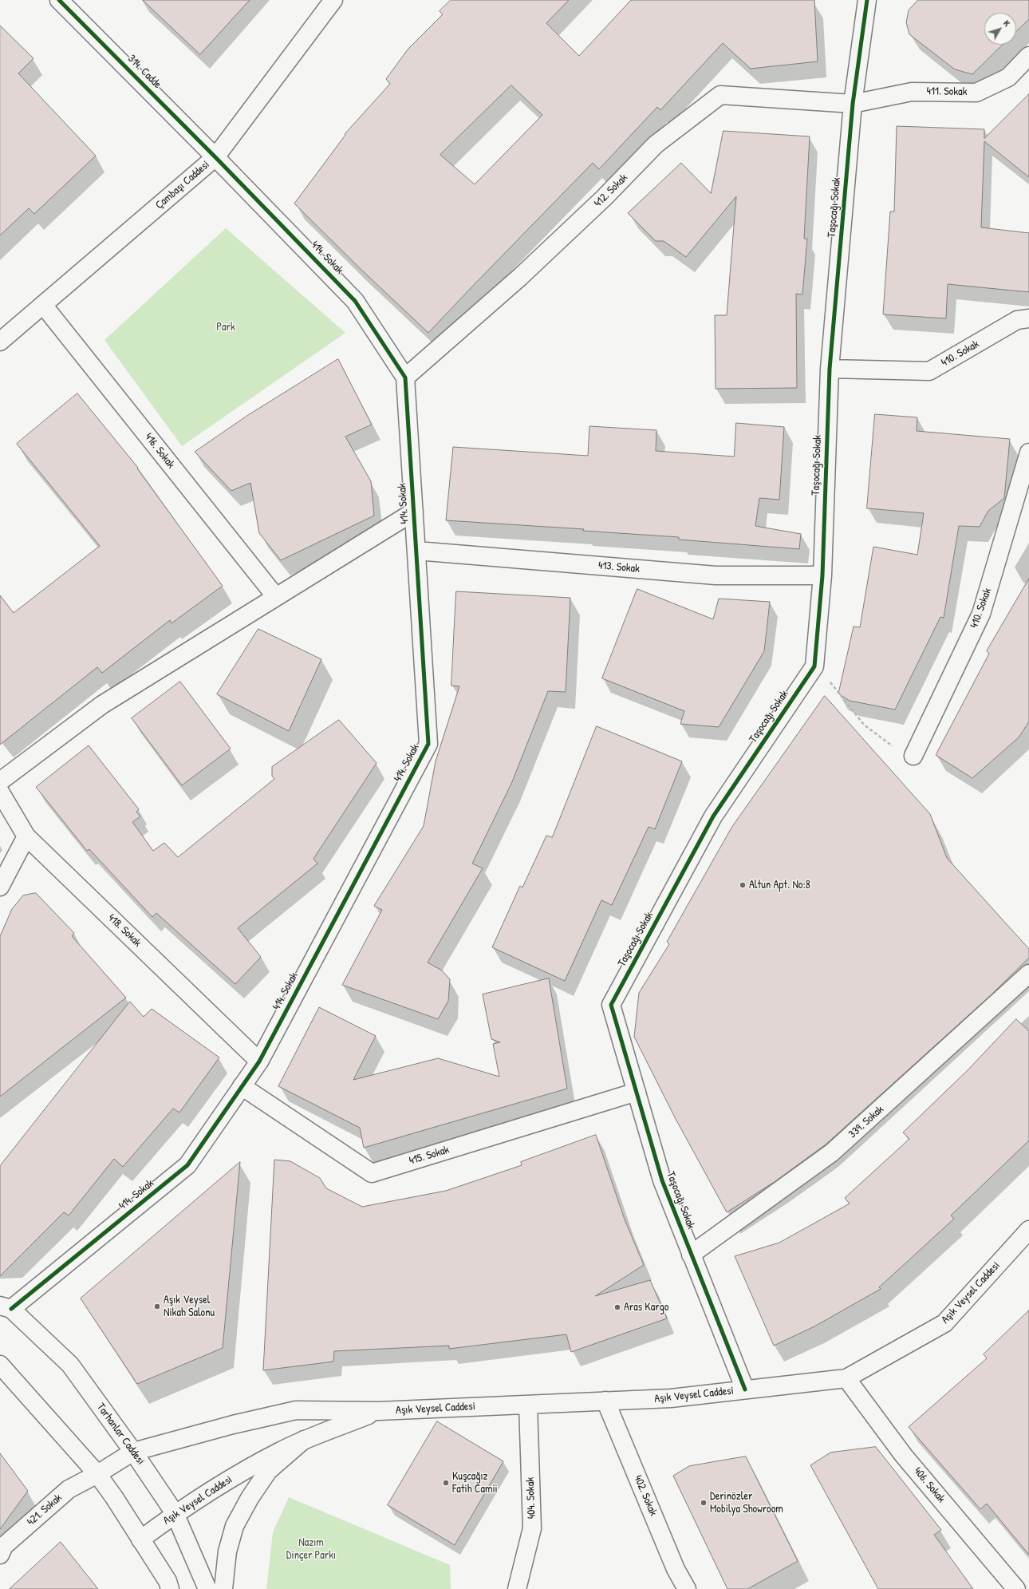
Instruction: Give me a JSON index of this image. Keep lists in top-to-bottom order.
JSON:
{
  "streets": {
    "street": [
      "314. Cadde",
      "411. Sokak",
      "Çambaşı Caddesi",
      "412. Sokak",
      "Taşocağı Sokak",
      "414. Sokak",
      "410. Sokak",
      "416. Sokak",
      "413. Sokak",
      "418. Sokak",
      "339. Sokak",
      "415. Sokak",
      "Aşık Veysel Caddesi",
      "Tarhanlar Caddesi",
      "406. Sokak",
      "402. Sokak",
      "404. Sokak",
      "421. Sokak"
    ]
  },
  "crossings": [
    ["314. Cadde", "Çambaşı Caddesi"],
    ["314. Cadde", "414. Sokak"],
    ["411. Sokak", "412. Sokak"],
    ["411. Sokak", "Taşocağı Sokak"],
    ["Çambaşı Caddesi", "414. Sokak"],
    ["Çambaşı Caddesi", "416. Sokak"],
    ["412. Sokak", "Taşocağı Sokak"],
    ["412. Sokak", "414. Sokak"],
    ["Taşocağı Sokak", "410. Sokak"],
    ["Taşocağı Sokak", "413. Sokak"],
    ["Taşocağı Sokak", "339. Sokak"],
    ["Taşocağı Sokak", "415. Sokak"],
    ["Taşocağı Sokak", "Aşık Veysel Caddesi"],
    ["414. Sokak", "413. Sokak"],
    ["414. Sokak", "418. Sokak"],
    ["414. Sokak", "415. Sokak"],
    ["414. Sokak", "Tarhanlar Caddesi"],
    ["Aşık Veysel Caddesi", "Tarhanlar Caddesi"],
    ["Aşık Veysel Caddesi", "406. Sokak"],
    ["Aşık Veysel Caddesi", "402. Sokak"],
    ["Aşık Veysel Caddesi", "404. Sokak"],
    ["Aşık Veysel Caddesi", "421. Sokak"]
  ],
  "parks": ["Park", "Nazım Dinçer Parkı"],
  "places": [
    "Altun Apt. No:8",
    "Aşık Veysel Nikah Salonu",
    "Aras Kargo",
    "Kuşcağız Fatih Camii",
    "Derinözler Mobilya Showroom"
  ],
  "north": "top right"
}
